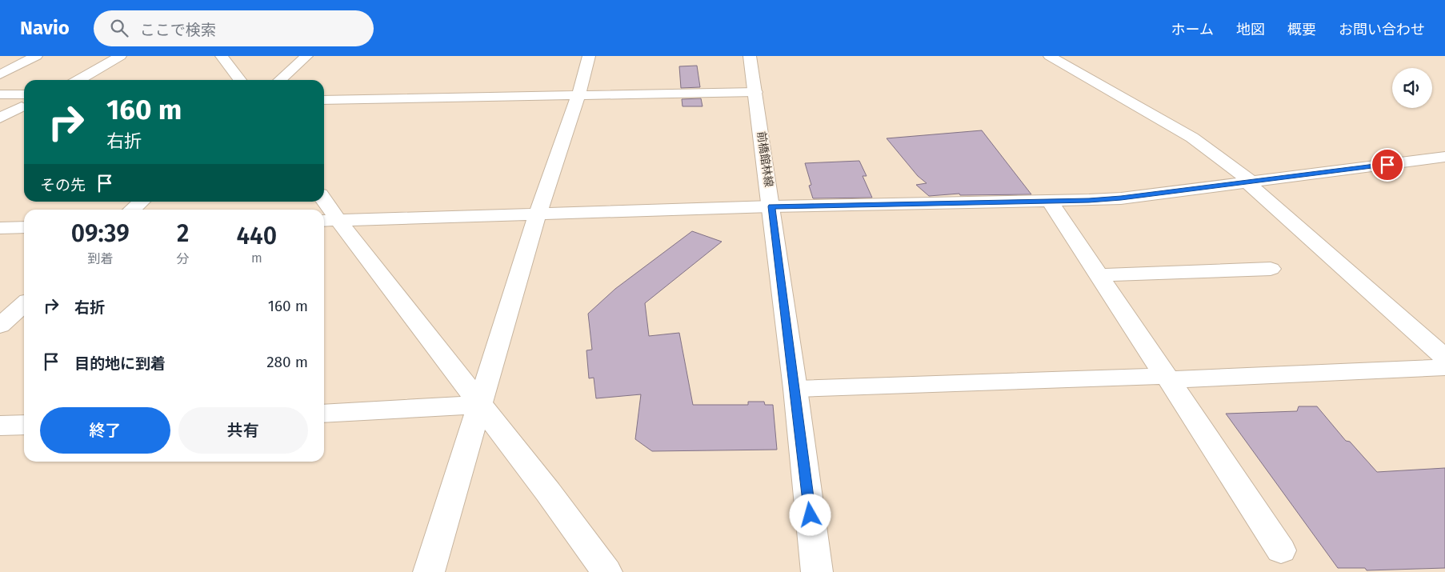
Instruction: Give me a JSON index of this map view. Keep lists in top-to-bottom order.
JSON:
{
  "streets": {
    "street": ["前橋館林線"]
  },
  "page": {
    "header": "Navio",
    "search": "ここで検索",
    "nav": [
      "ホーム",
      "地図",
      "概要",
      "お問い合わせ"
    ],
    "turn": ["160 m", "右折"],
    "then": "その先",
    "eta": [
      "09:39",
      "到着",
      "2",
      "分",
      "440",
      "m"
    ],
    "list": [
      {
        "name": "右折",
        "value": "160 m"
      },
      {
        "name": "目的地に到着",
        "value": "280 m"
      }
    ],
    "buttons": ["終了", "共有"]
  }
}
